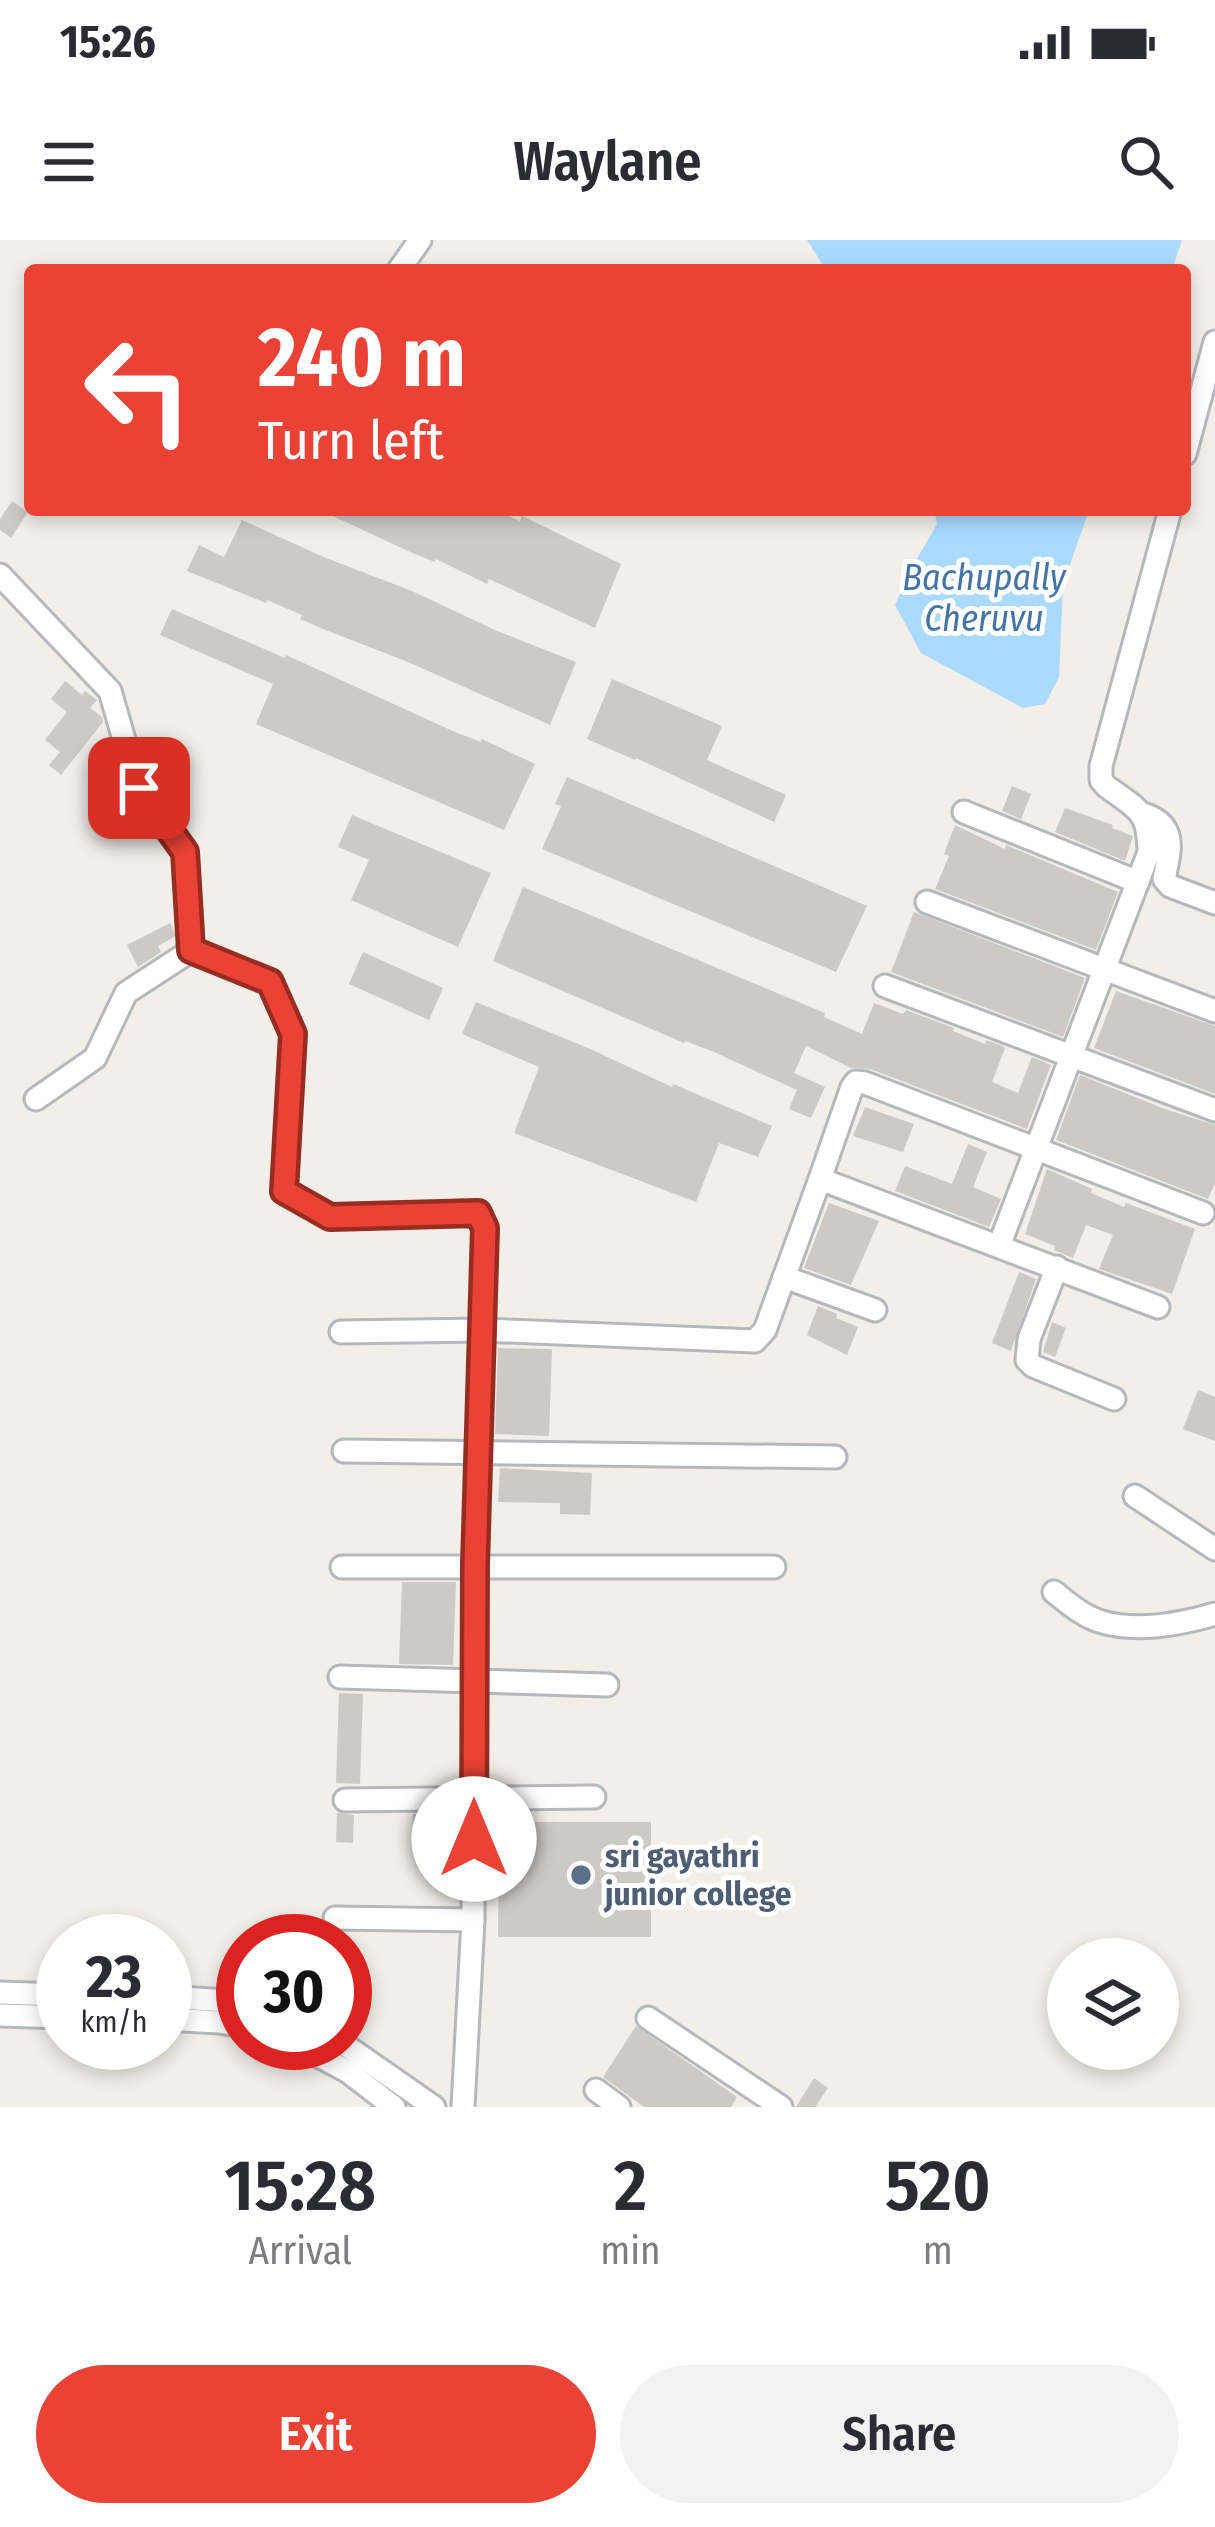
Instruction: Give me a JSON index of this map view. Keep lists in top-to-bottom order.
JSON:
{
  "water": ["Bachupally Cheruvu"],
  "places": ["sri gayathri junior college"],
  "page": {
    "status": "15:26",
    "header": "Waylane",
    "turn": ["240 m", "Turn left"],
    "speed": "23 km/h",
    "limit": "30",
    "eta": [
      "15:28",
      "Arrival",
      "2",
      "min",
      "520",
      "m"
    ],
    "buttons": ["Exit", "Share"]
  }
}
